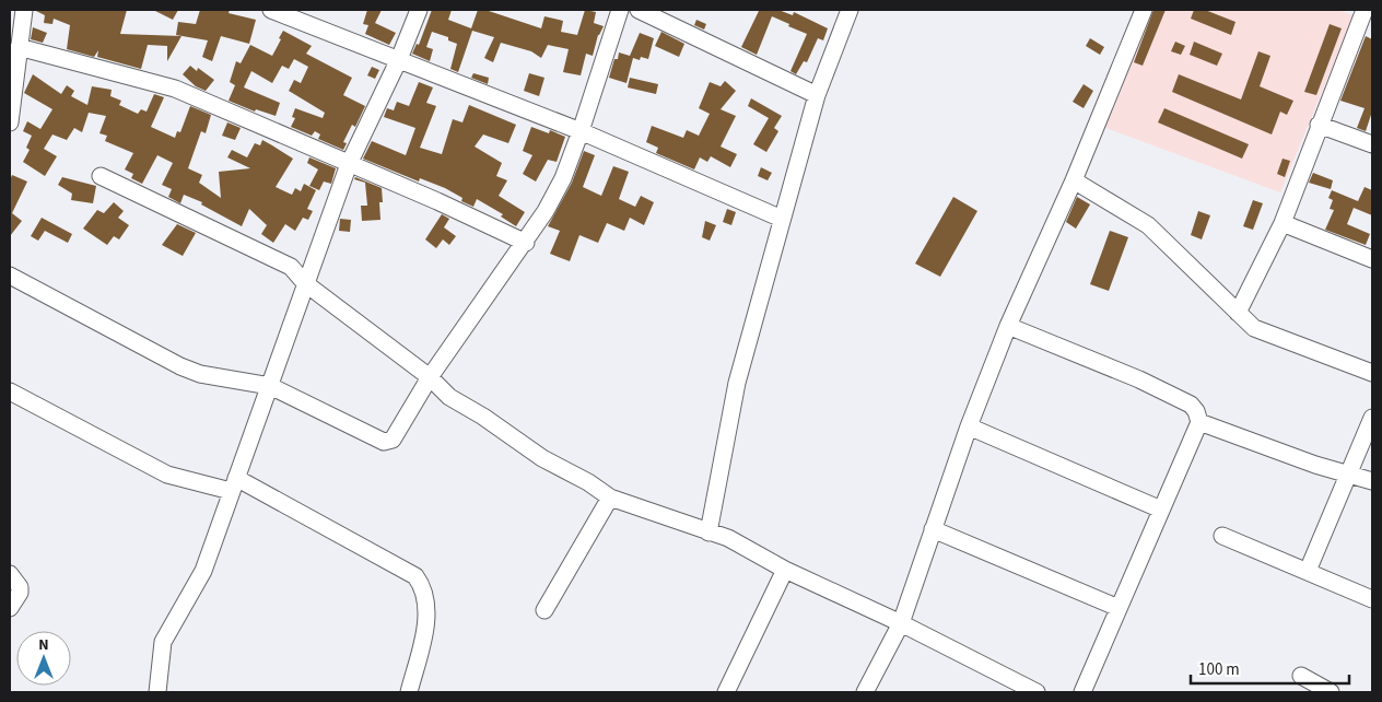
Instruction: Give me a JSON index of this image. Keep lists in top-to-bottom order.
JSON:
{
  "scale_bar": "100 m",
  "north": "top"
}
